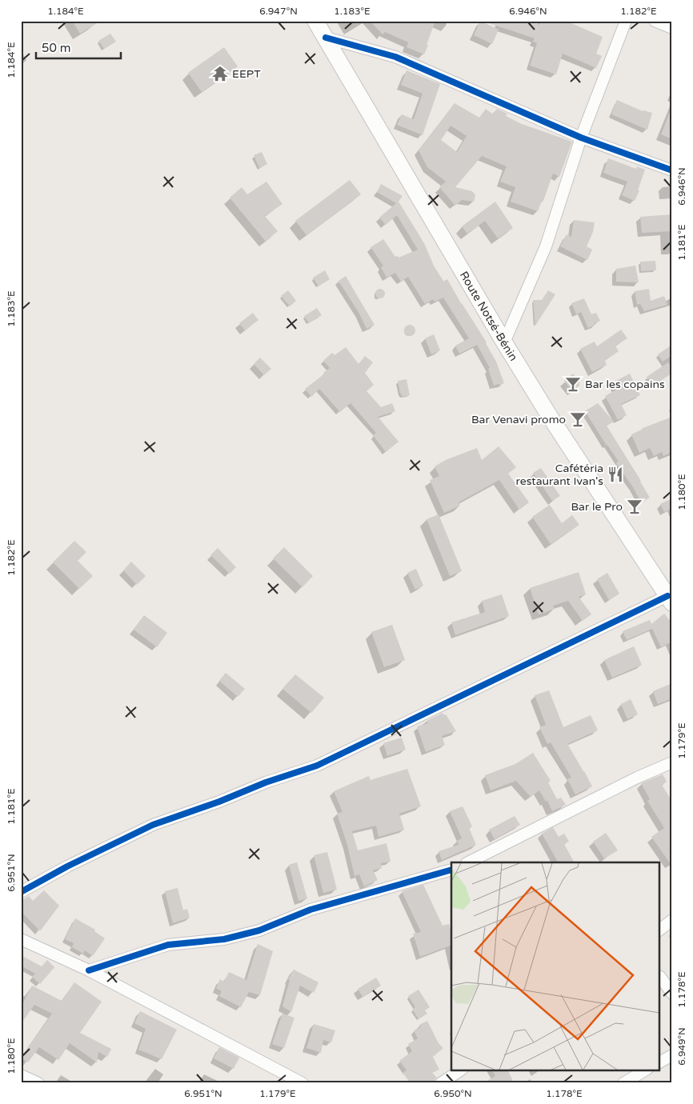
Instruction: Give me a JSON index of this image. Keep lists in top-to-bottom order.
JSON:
{
  "streets": {
    "main road": ["Route Notsé-Bénin"]
  },
  "places": {
    "temple": ["EEPT"],
    "bar": ["Bar les copains", "Bar Venavi promo", "Bar le Pro"],
    "restaurant": ["Cafétéria restaurant Ivan's"]
  },
  "scale_bar": "50 m",
  "coordinates": [
    "1.184°E",
    "6.947°N",
    "1.183°E",
    "6.946°N",
    "1.182°E",
    "1.181°E",
    "1.180°E",
    "1.179°E",
    "6.951°N",
    "1.178°E",
    "6.949°N",
    "6.950°N"
  ]
}
